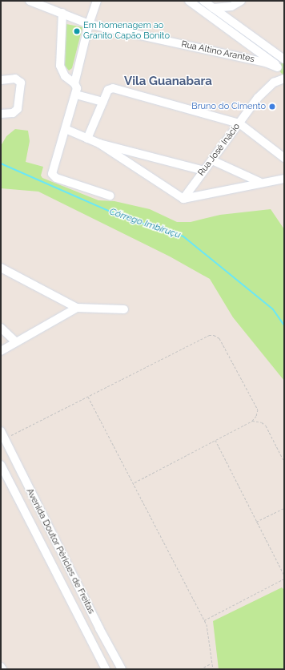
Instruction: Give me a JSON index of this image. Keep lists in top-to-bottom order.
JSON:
{
  "streets": {
    "street": ["Rua Altino Arantes", "Rua José Inácio", "Avenida Doutor Péricles de Freitas"]
  },
  "districts": ["Vila Guanabara"],
  "water": ["Córrego Imbiruçu"],
  "places": ["Em homenagem ao Granito Capão Bonito", "Bruno do Cimento"]
}
